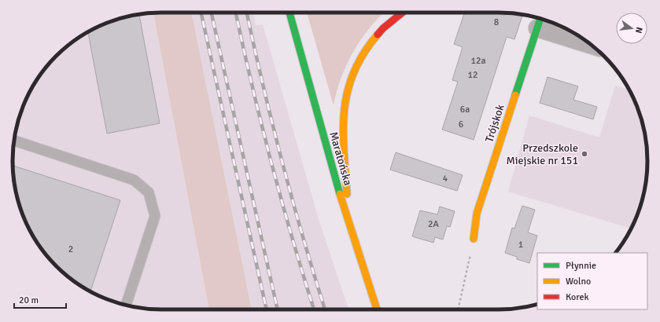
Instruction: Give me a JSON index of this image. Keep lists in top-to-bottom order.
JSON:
{
  "streets": {
    "street": ["Trójskok", "Maratońska"]
  },
  "places": ["Przedszkole Miejskie nr 151"],
  "house_numbers": [
    "8",
    "12a",
    "12",
    "6a",
    "6",
    "4",
    "2A",
    "1",
    "2"
  ],
  "legend": ["Płynnie", "Wolno", "Korek"],
  "scale_bar": "20 m",
  "north": "right"
}
